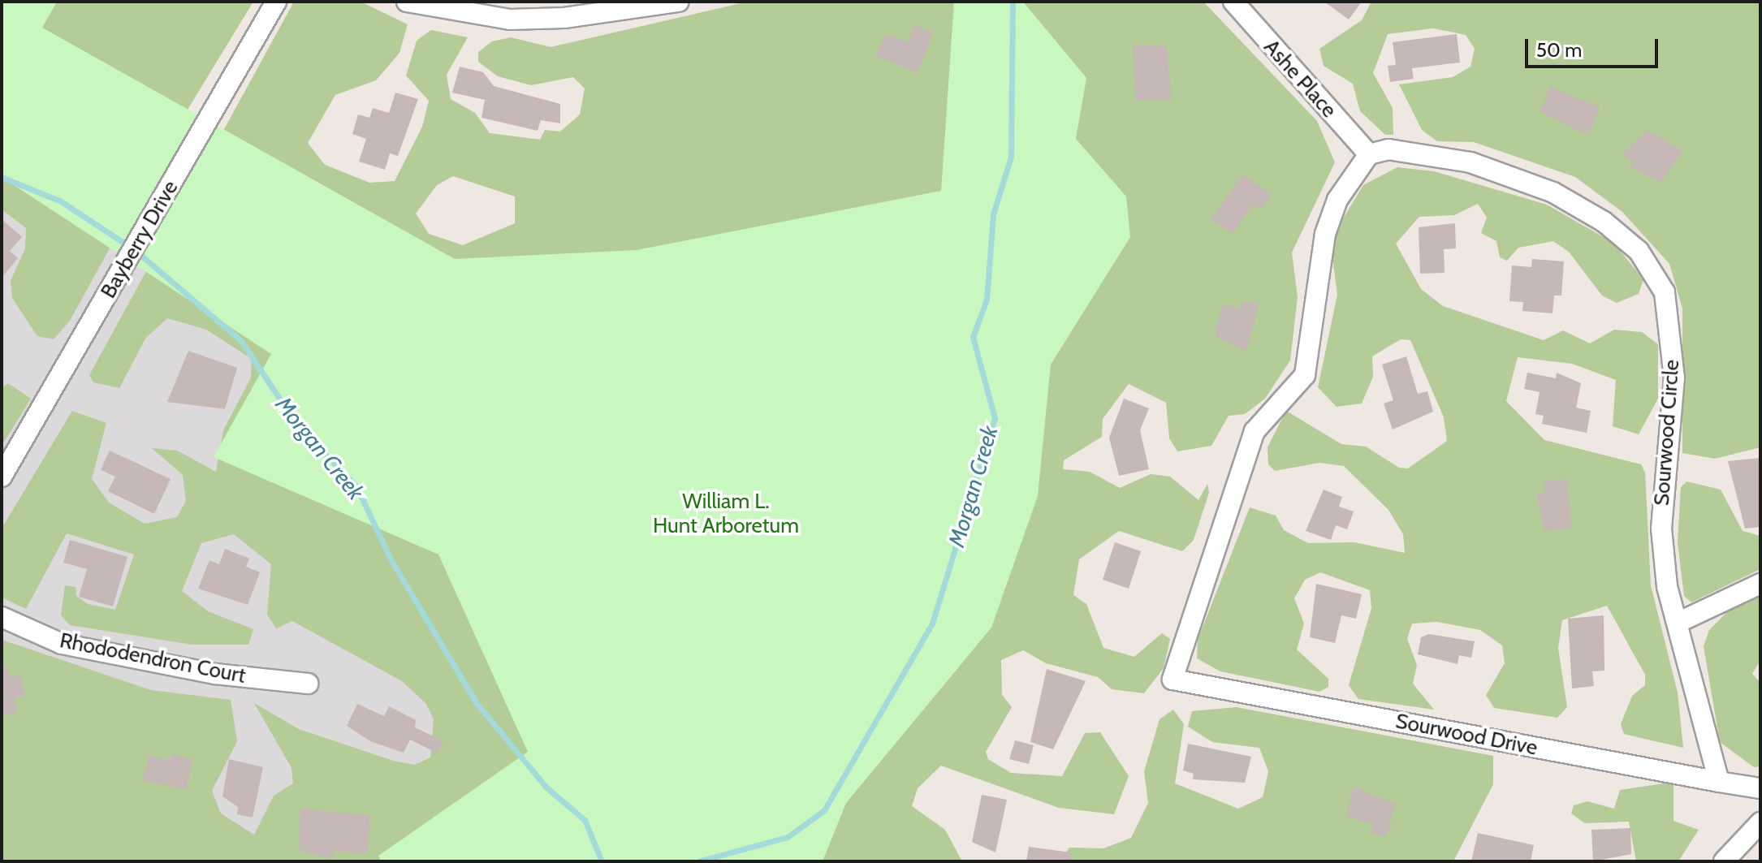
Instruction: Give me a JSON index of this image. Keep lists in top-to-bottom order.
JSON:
{
  "streets": {
    "street": [
      "Ashe Place",
      "Bayberry Drive",
      "Sourwood Circle",
      "Rhododendron Court",
      "Sourwood Drive"
    ]
  },
  "crossings": [
    ["Ashe Place", "Sourwood Circle"],
    ["Ashe Place", "Sourwood Drive"],
    ["Sourwood Circle", "Sourwood Drive"]
  ],
  "water": ["Morgan Creek"],
  "parks": ["William L. Hunt Arboretum"],
  "scale_bar": "50 m"
}
